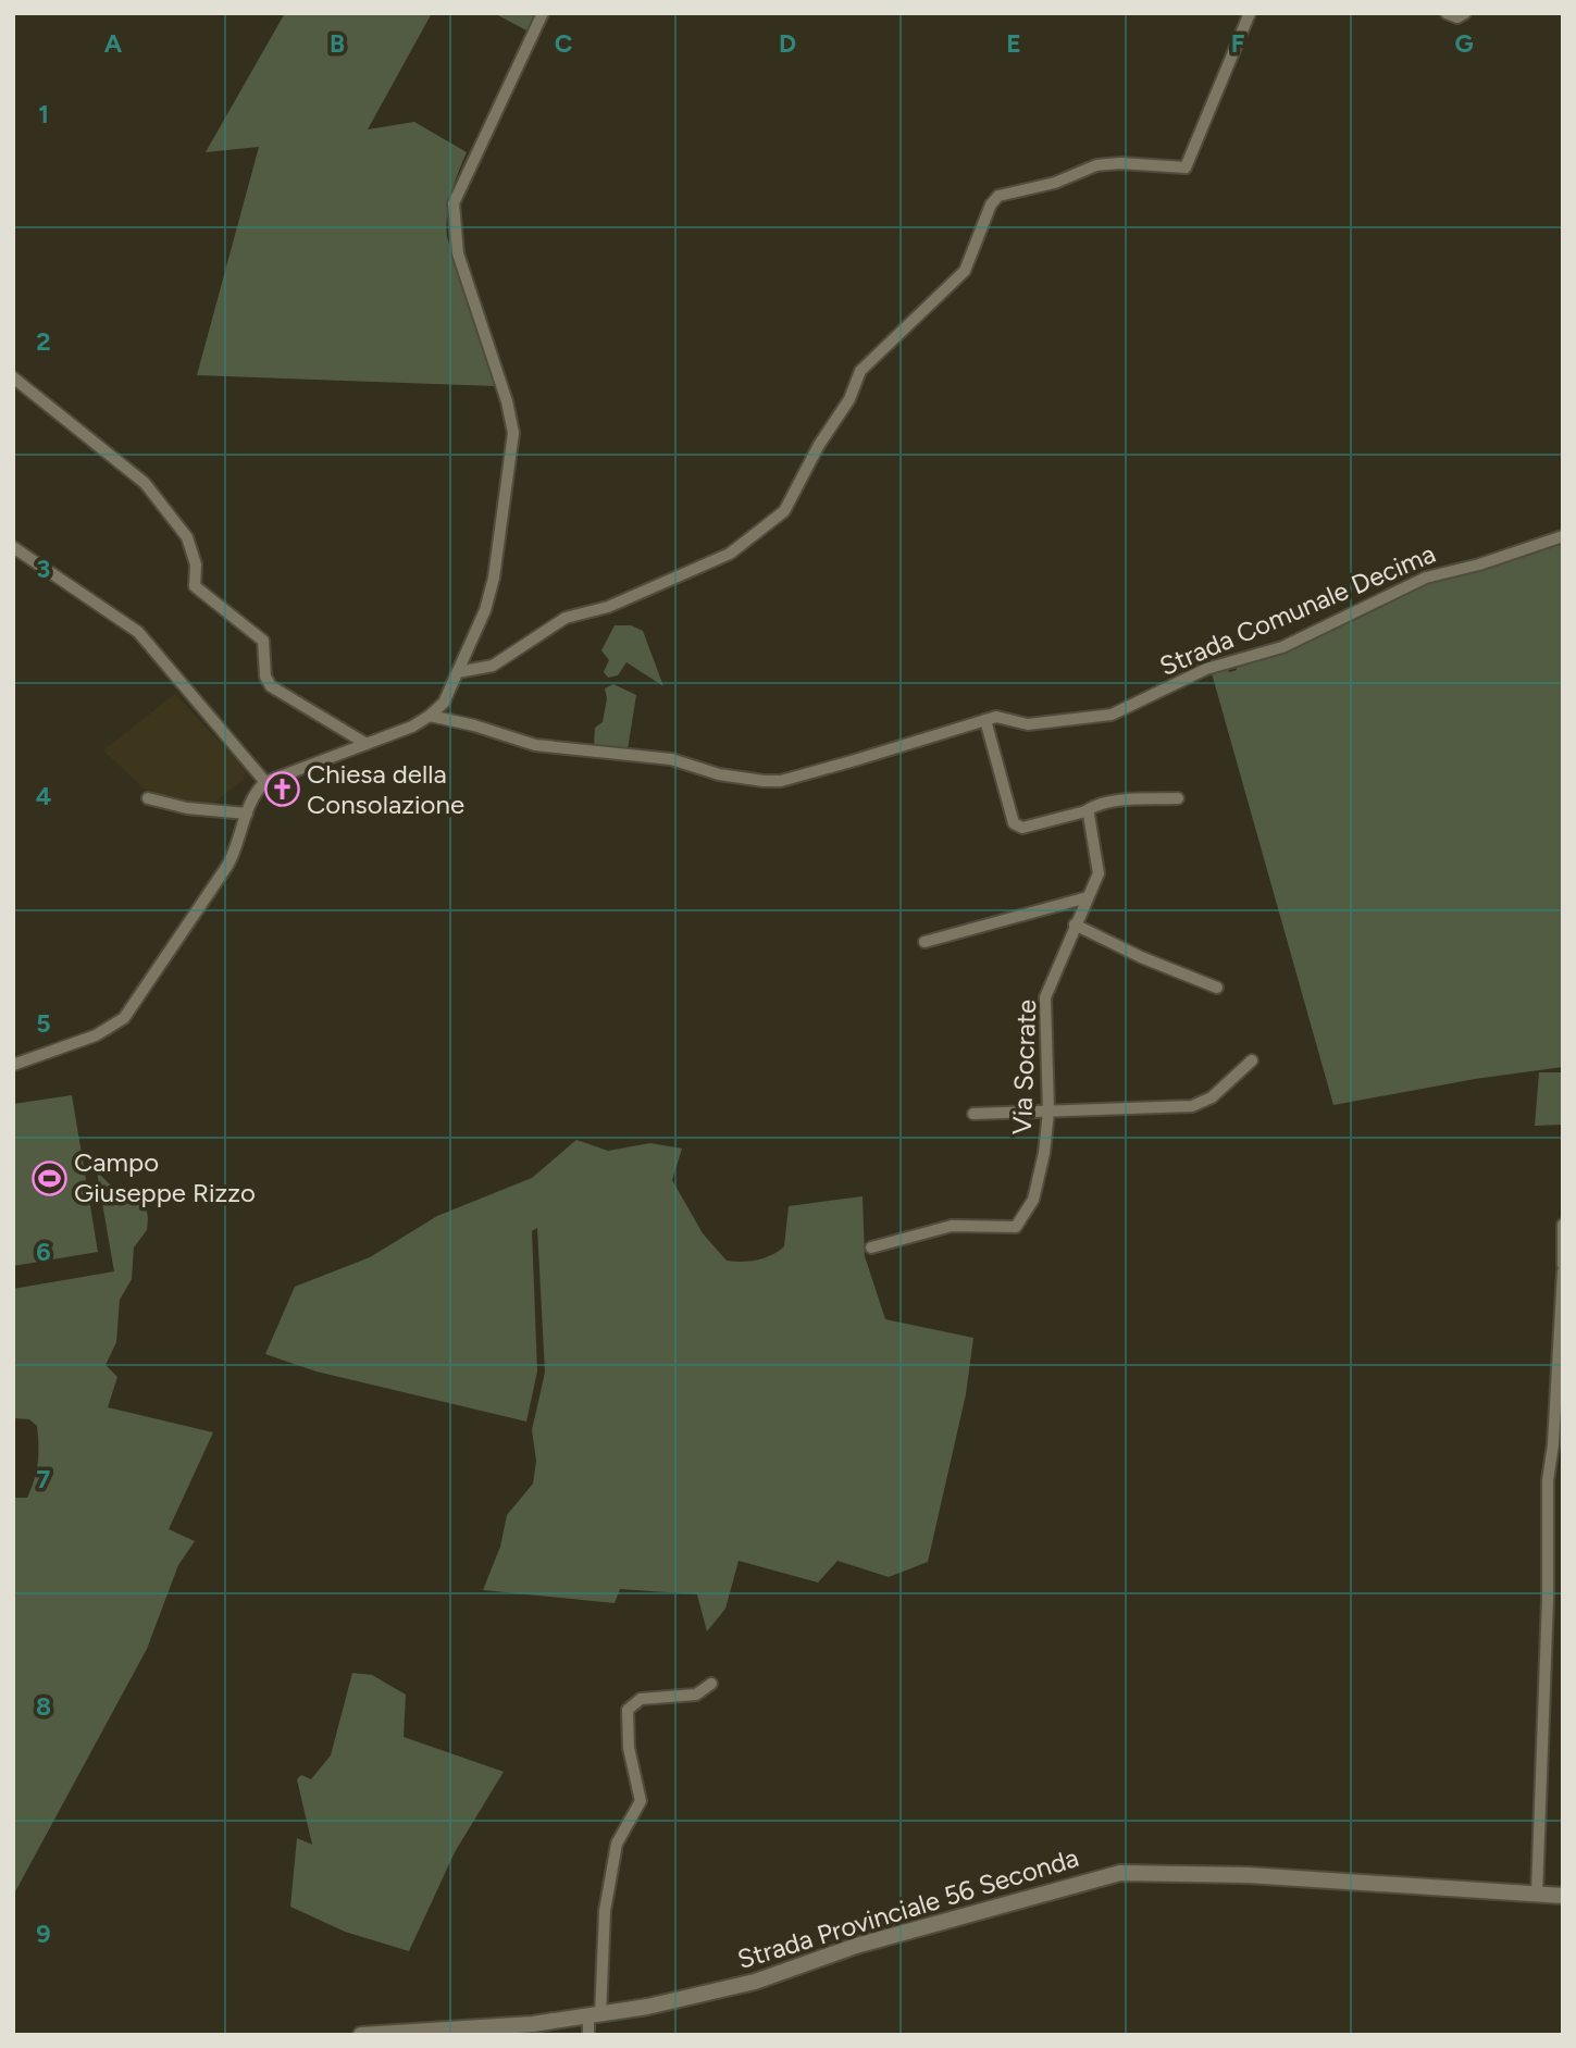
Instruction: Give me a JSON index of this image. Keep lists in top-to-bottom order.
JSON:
{
  "streets": {
    "street": ["Strada Comunale Decima", "Via Socrate", "Strada Provinciale 56 Seconda"]
  },
  "places": {
    "church": ["Chiesa della Consolazione"],
    "sports": ["Campo Giuseppe Rizzo"]
  },
  "grid": {
    "columns": [
      "A",
      "B",
      "C",
      "D",
      "E",
      "F",
      "G"
    ],
    "rows": [
      "1",
      "2",
      "3",
      "4",
      "5",
      "6",
      "7",
      "8",
      "9"
    ]
  }
}
